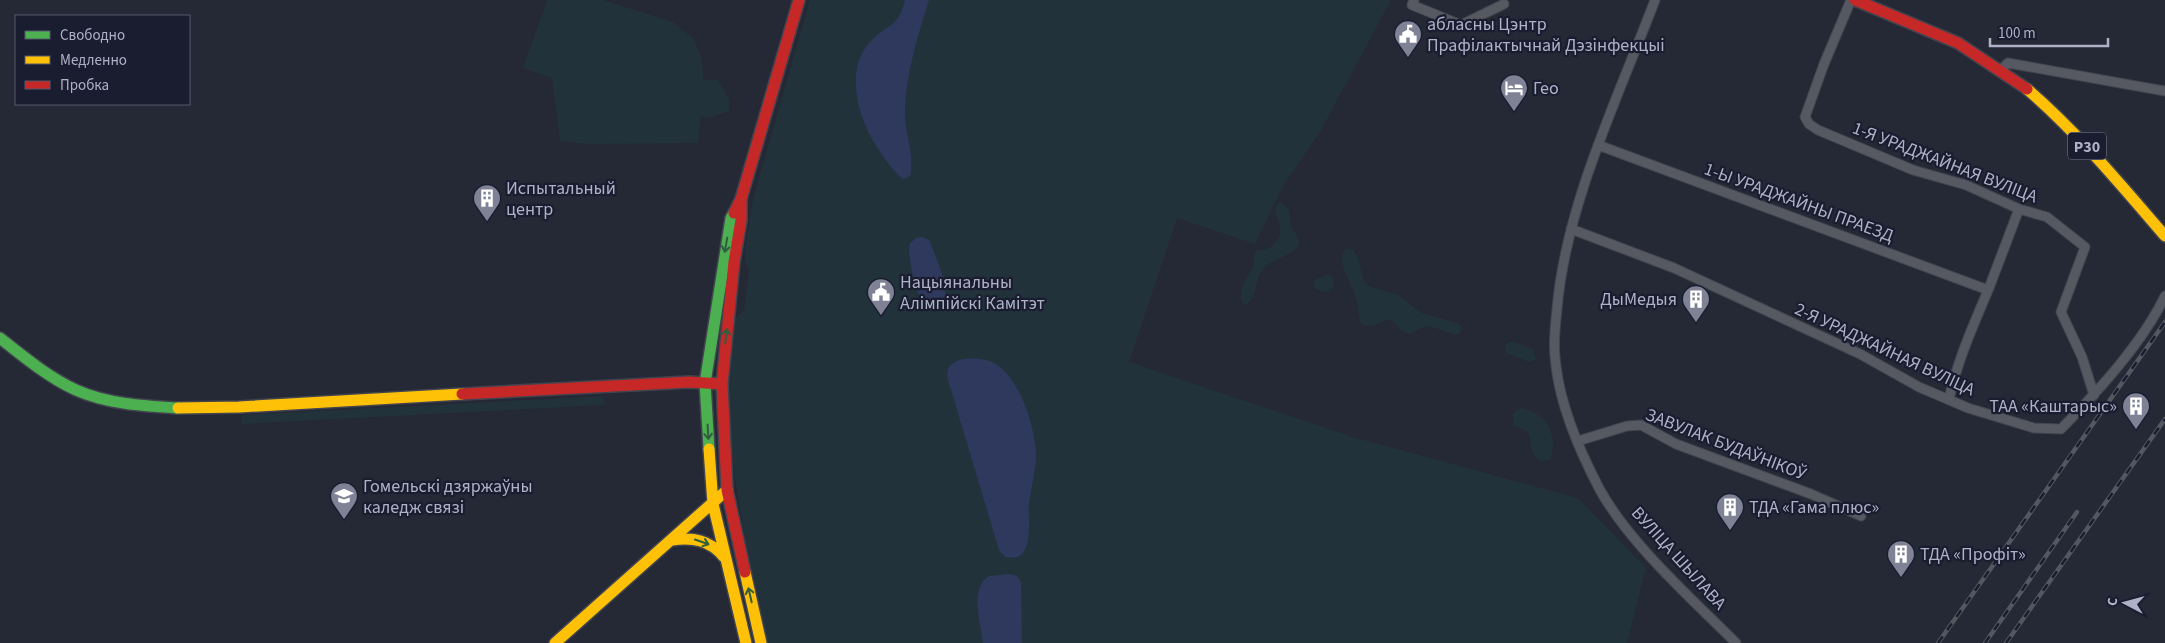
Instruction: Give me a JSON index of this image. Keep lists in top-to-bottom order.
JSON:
{
  "streets": {
    "main road": ["Р30"],
    "street": [
      "1-Я УРАДЖАЙНАЯ ВУЛІЦА",
      "1-Ы УРАДЖАЙНЫ ПРАЕЗД",
      "2-Я УРАДЖАЙНАЯ ВУЛІЦА",
      "ЗАВУЛАК БУДАЎНІКОЎ",
      "ВУЛІЦА ШЫЛАВА"
    ]
  },
  "crossings": [
    ["1-Я УРАДЖАЙНАЯ ВУЛІЦА", "2-Я УРАДЖАЙНАЯ ВУЛІЦА"],
    ["1-Ы УРАДЖАЙНЫ ПРАЕЗД", "ВУЛІЦА ШЫЛАВА"],
    ["2-Я УРАДЖАЙНАЯ ВУЛІЦА", "ВУЛІЦА ШЫЛАВА"],
    ["ЗАВУЛАК БУДАЎНІКОЎ", "ВУЛІЦА ШЫЛАВА"]
  ],
  "places": {
    "public building": ["абласны Цэнтр Прафілактычнай Дэзінфекцыі", "Нацыянальны Алімпійскі Камітэт"],
    "hotel": ["Гео"],
    "building": [
      "Испытальный центр",
      "ДыМедыя",
      "ТАА «Каштарыс»",
      "ТДА «Гама плюс»",
      "ТДА «Профіт»"
    ],
    "school or university": ["Гомельскі дзяржаўны каледж связі"]
  },
  "legend": ["Свободно", "Медленно", "Пробка"],
  "scale_bar": "100 m",
  "north": "left"
}
